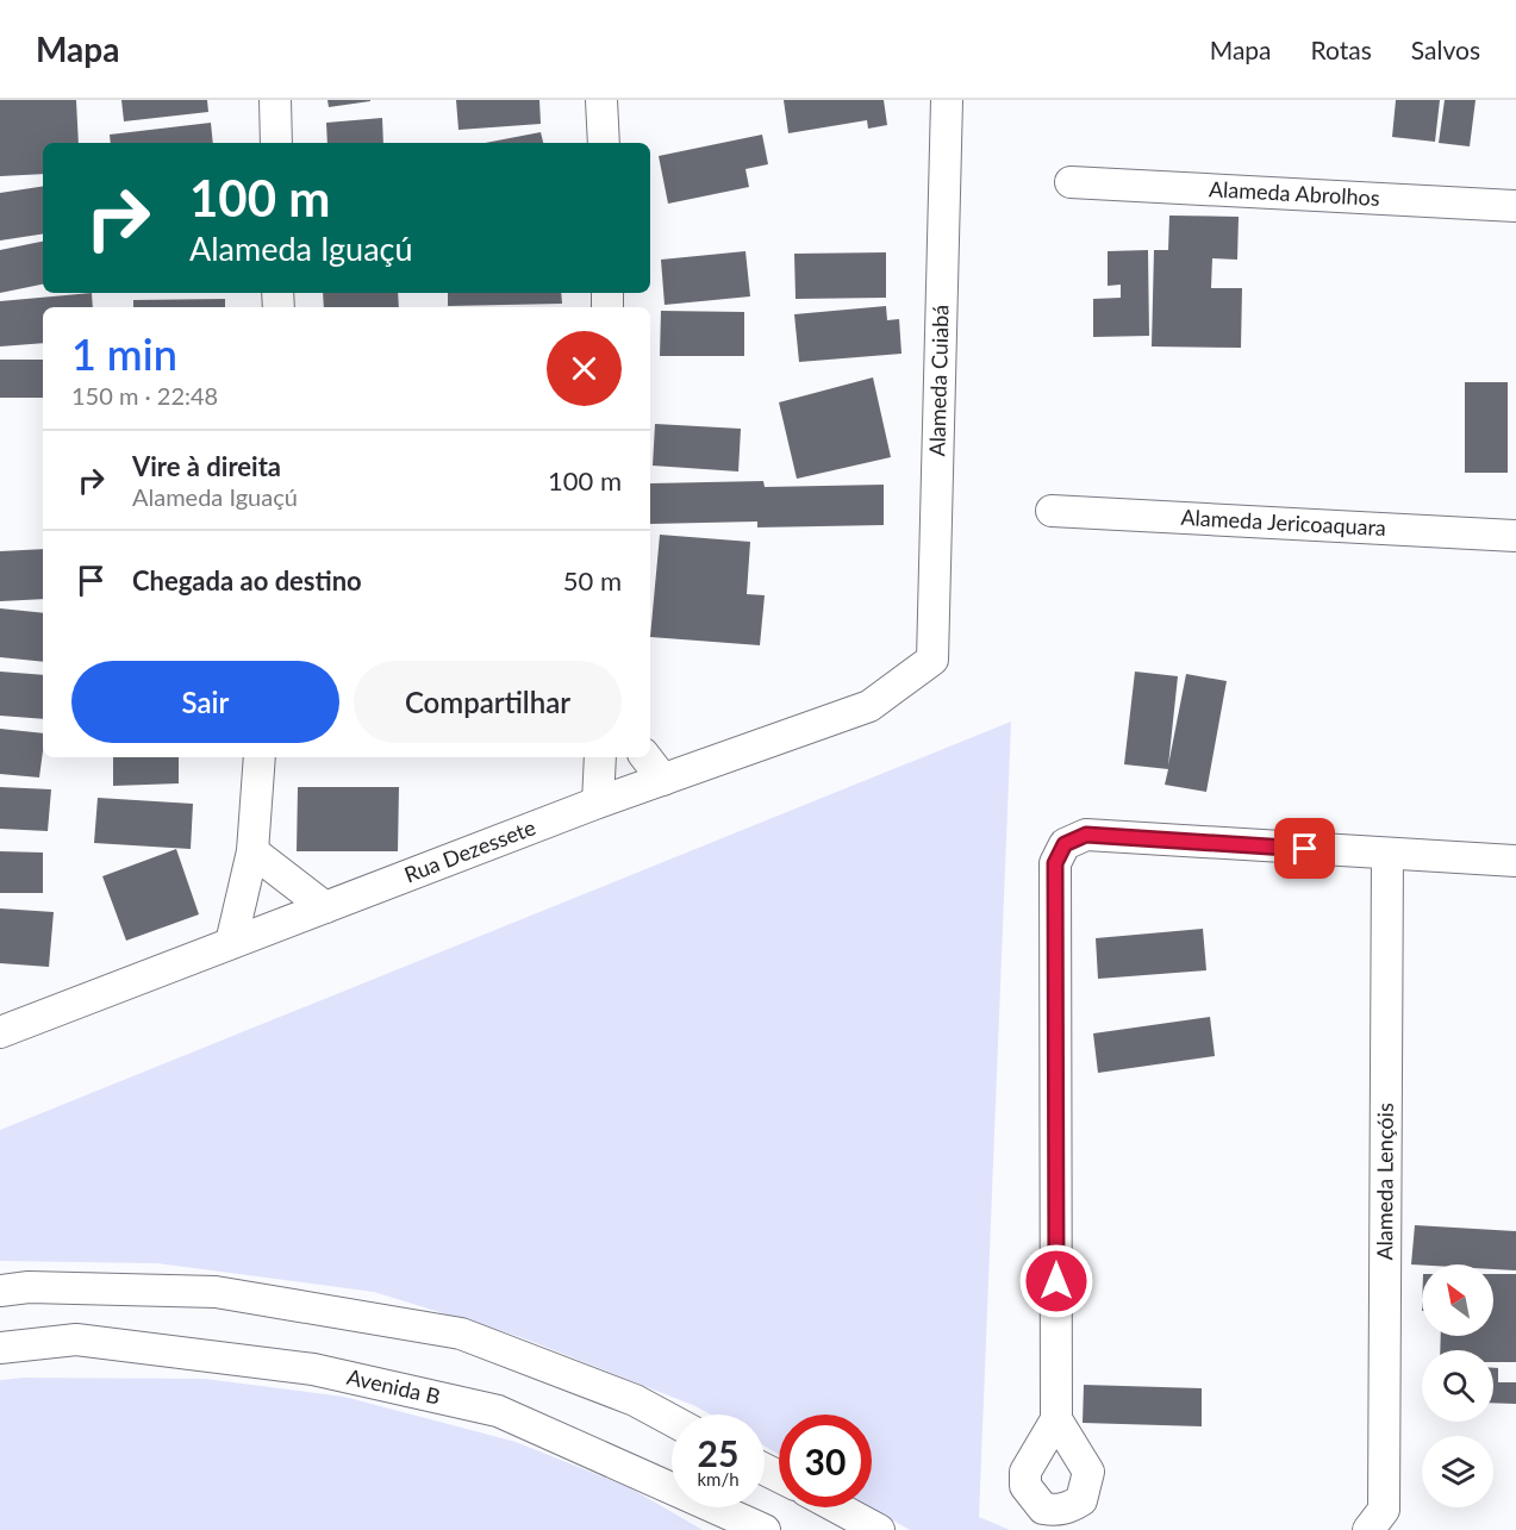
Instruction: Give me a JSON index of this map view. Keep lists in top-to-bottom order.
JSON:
{
  "streets": {
    "street": [
      "Alameda Abrolhos",
      "Alameda Cuiabá",
      "Alameda Jericoaquara",
      "Rua Dezessete",
      "Alameda Lençóis",
      "Avenida B"
    ]
  },
  "crossings": [
    ["Alameda Cuiabá", "Rua Dezessete"]
  ],
  "north": "top left",
  "page": {
    "header": "Mapa",
    "nav": ["Mapa", "Rotas", "Salvos"],
    "turn": ["100 m", "Alameda Iguaçú"],
    "heading": ["1 min", "150 m · 22:48"],
    "list": [
      {
        "name": "Vire à direita",
        "note": "Alameda Iguaçú",
        "value": "100 m"
      },
      {
        "name": "Chegada ao destino",
        "value": "50 m"
      }
    ],
    "buttons": ["Sair", "Compartilhar"],
    "speed": "25 km/h",
    "limit": "30"
  }
}
